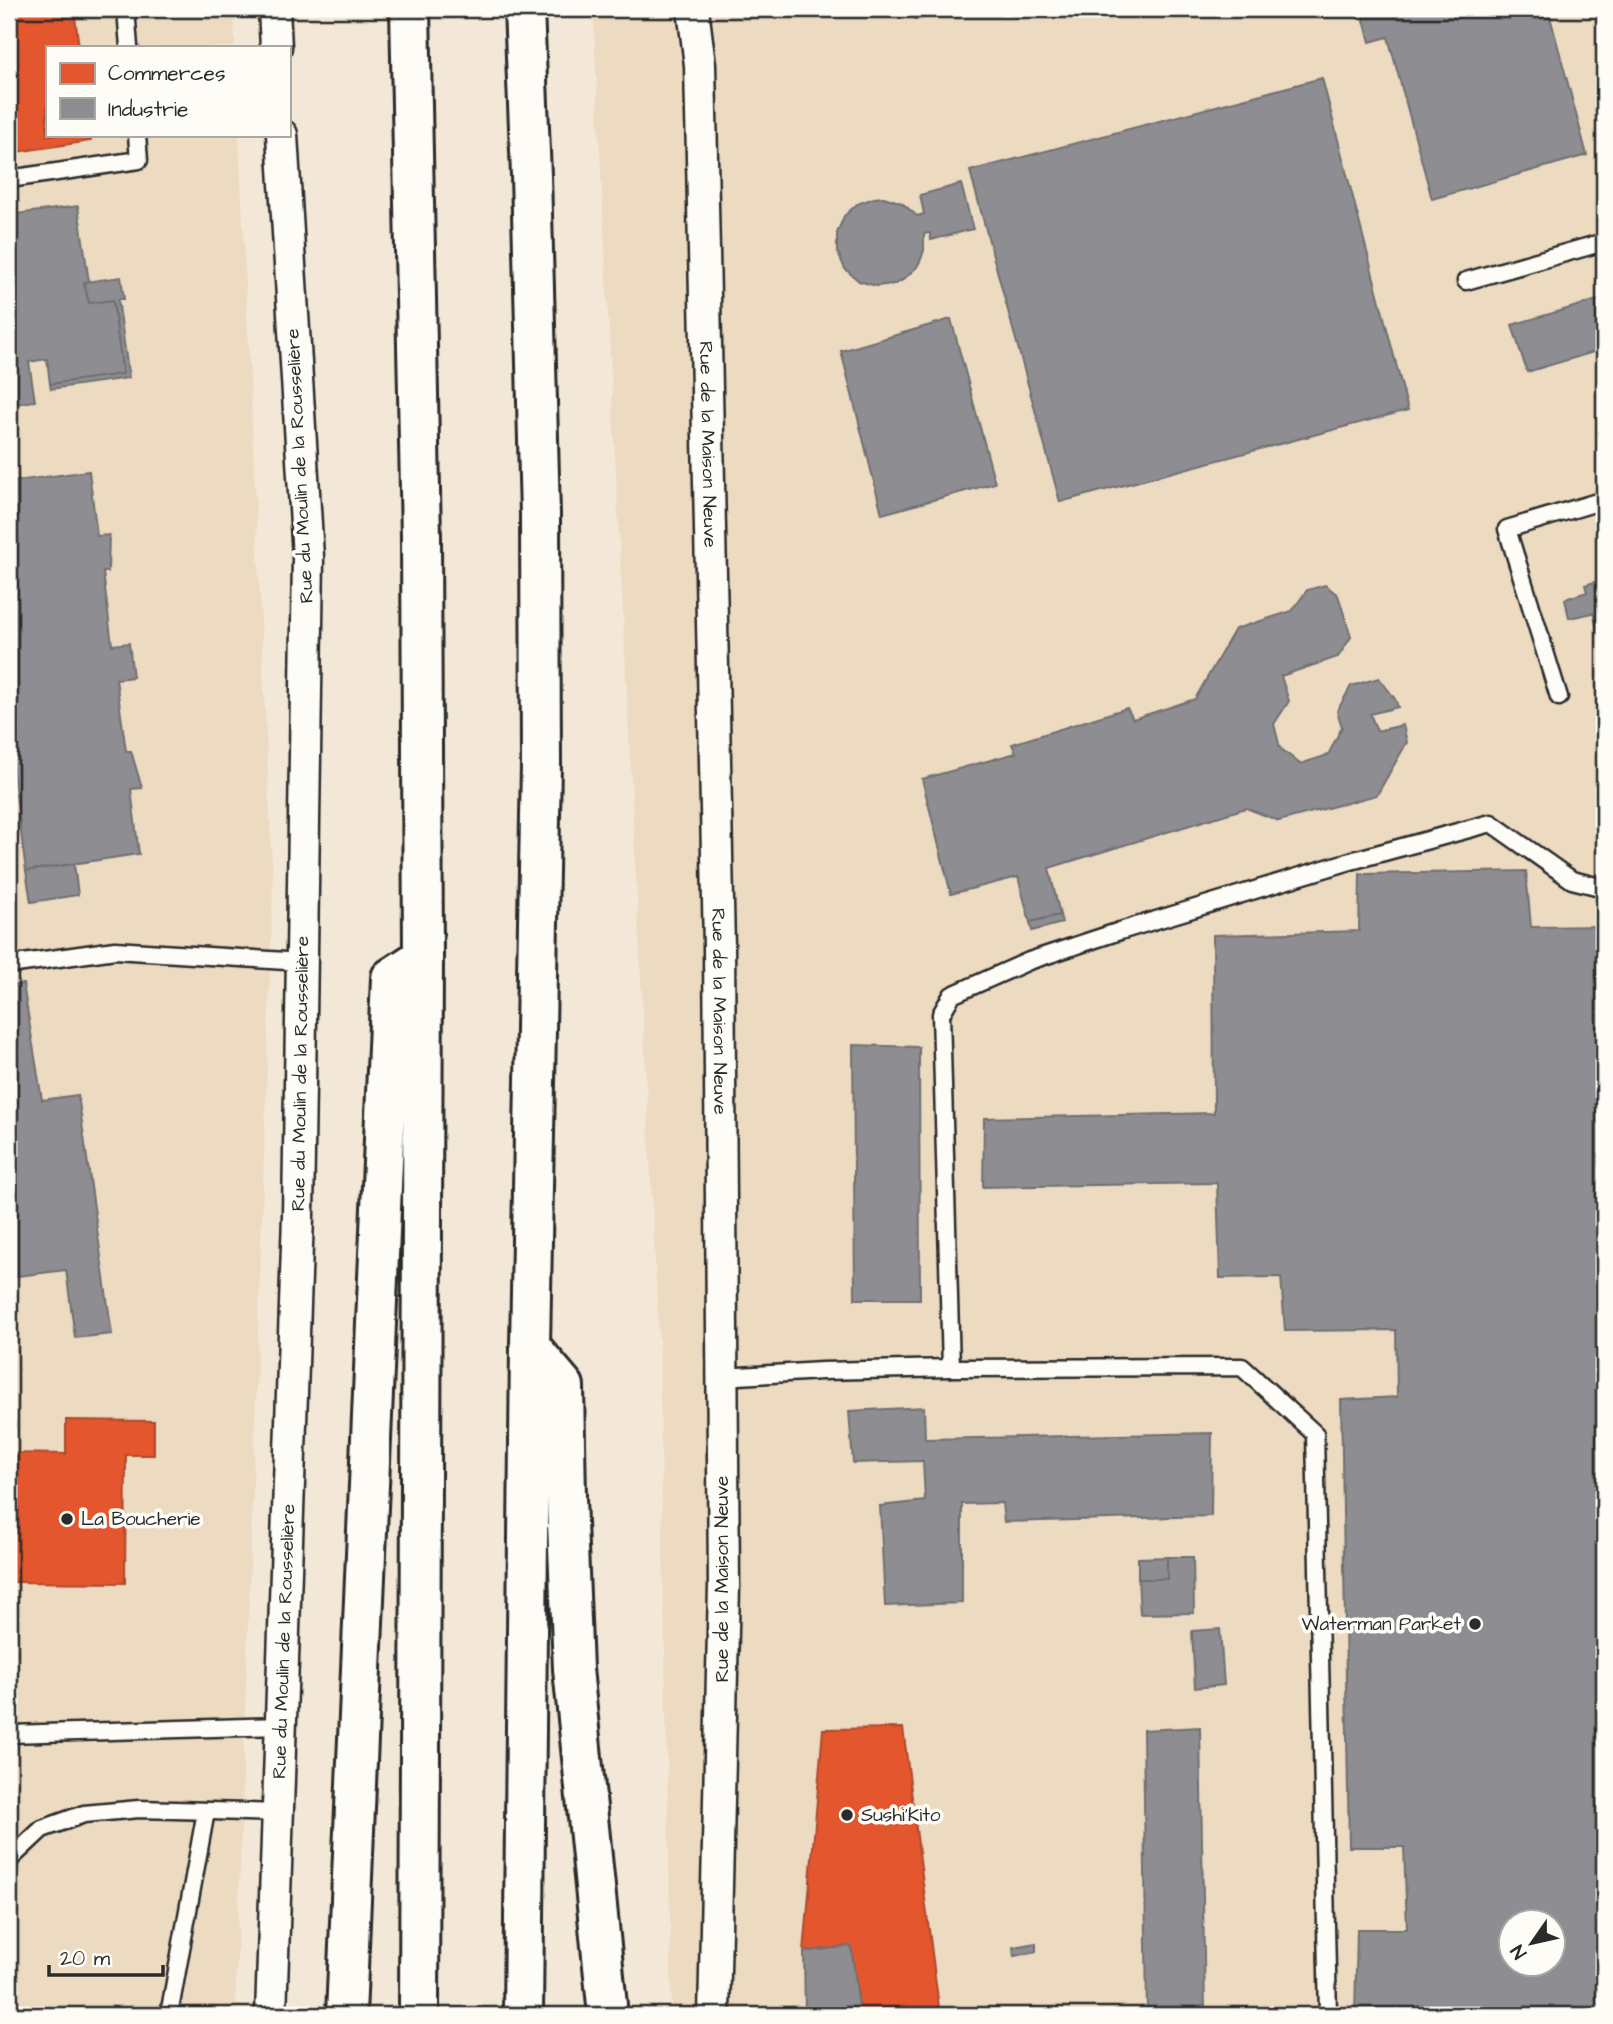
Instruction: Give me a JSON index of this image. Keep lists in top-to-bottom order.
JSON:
{
  "streets": {
    "street": ["Rue de la Maison Neuve", "Rue du Moulin de la Rousselière"]
  },
  "places": ["La Boucherie", "Waterman Parket", "Sushi'Kito"],
  "legend": ["Commerces", "Industrie"],
  "scale_bar": "20 m",
  "north": "bottom left"
}
